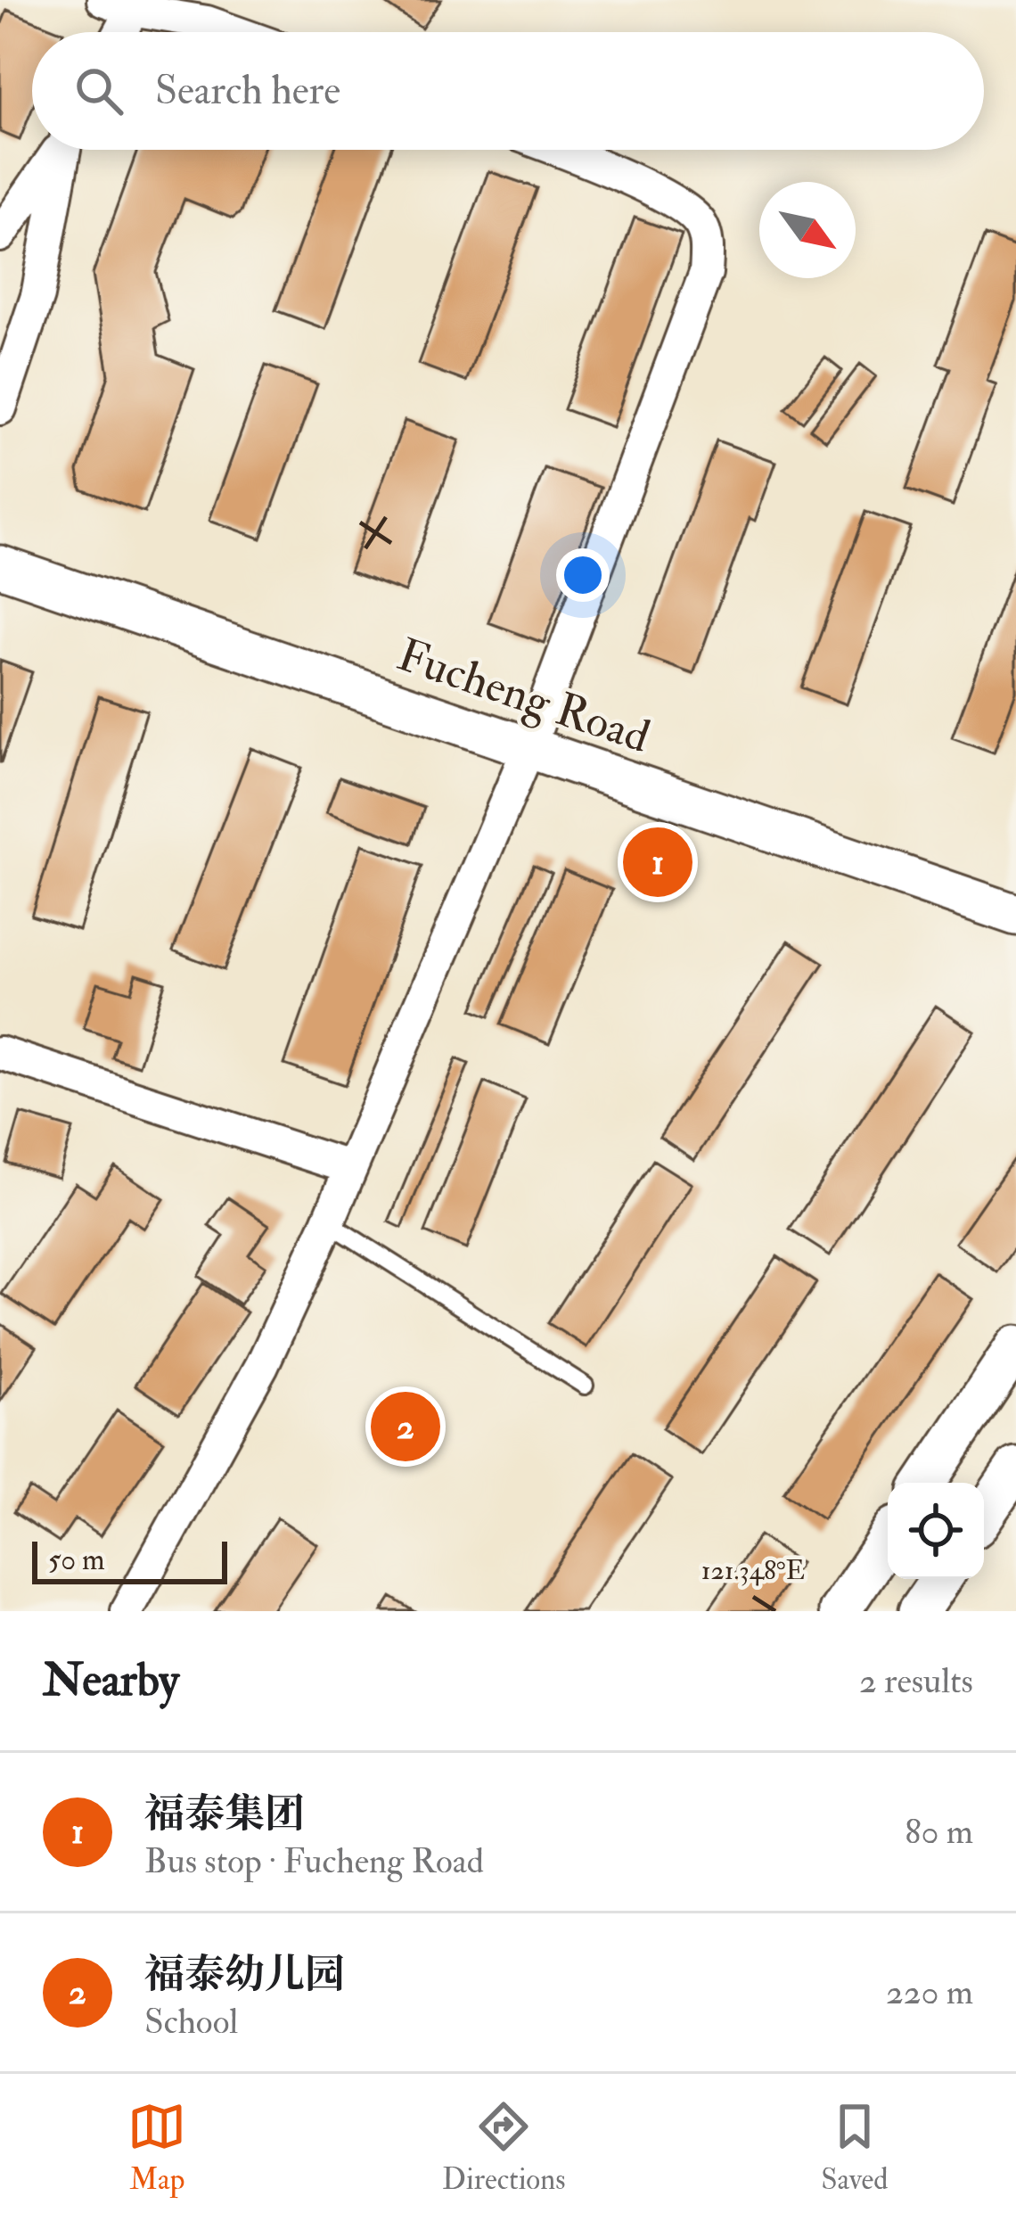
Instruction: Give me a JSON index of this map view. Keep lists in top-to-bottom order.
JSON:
{
  "streets": {
    "street": ["Fucheng Road"]
  },
  "scale_bar": "50 m",
  "north": "bottom right",
  "page": {
    "search": "Search here",
    "pins": ["1", "2"],
    "scale": "50 m",
    "heading": ["Nearby", "2 results"],
    "list": [
      {
        "mark": "1",
        "name": "福泰集团",
        "note": "Bus stop · Fucheng Road",
        "value": "80 m"
      },
      {
        "mark": "2",
        "name": "福泰幼儿园",
        "note": "School",
        "value": "220 m"
      }
    ],
    "nav": ["Map", "Directions", "Saved"]
  },
  "coordinates": ["121.348°E"]
}
